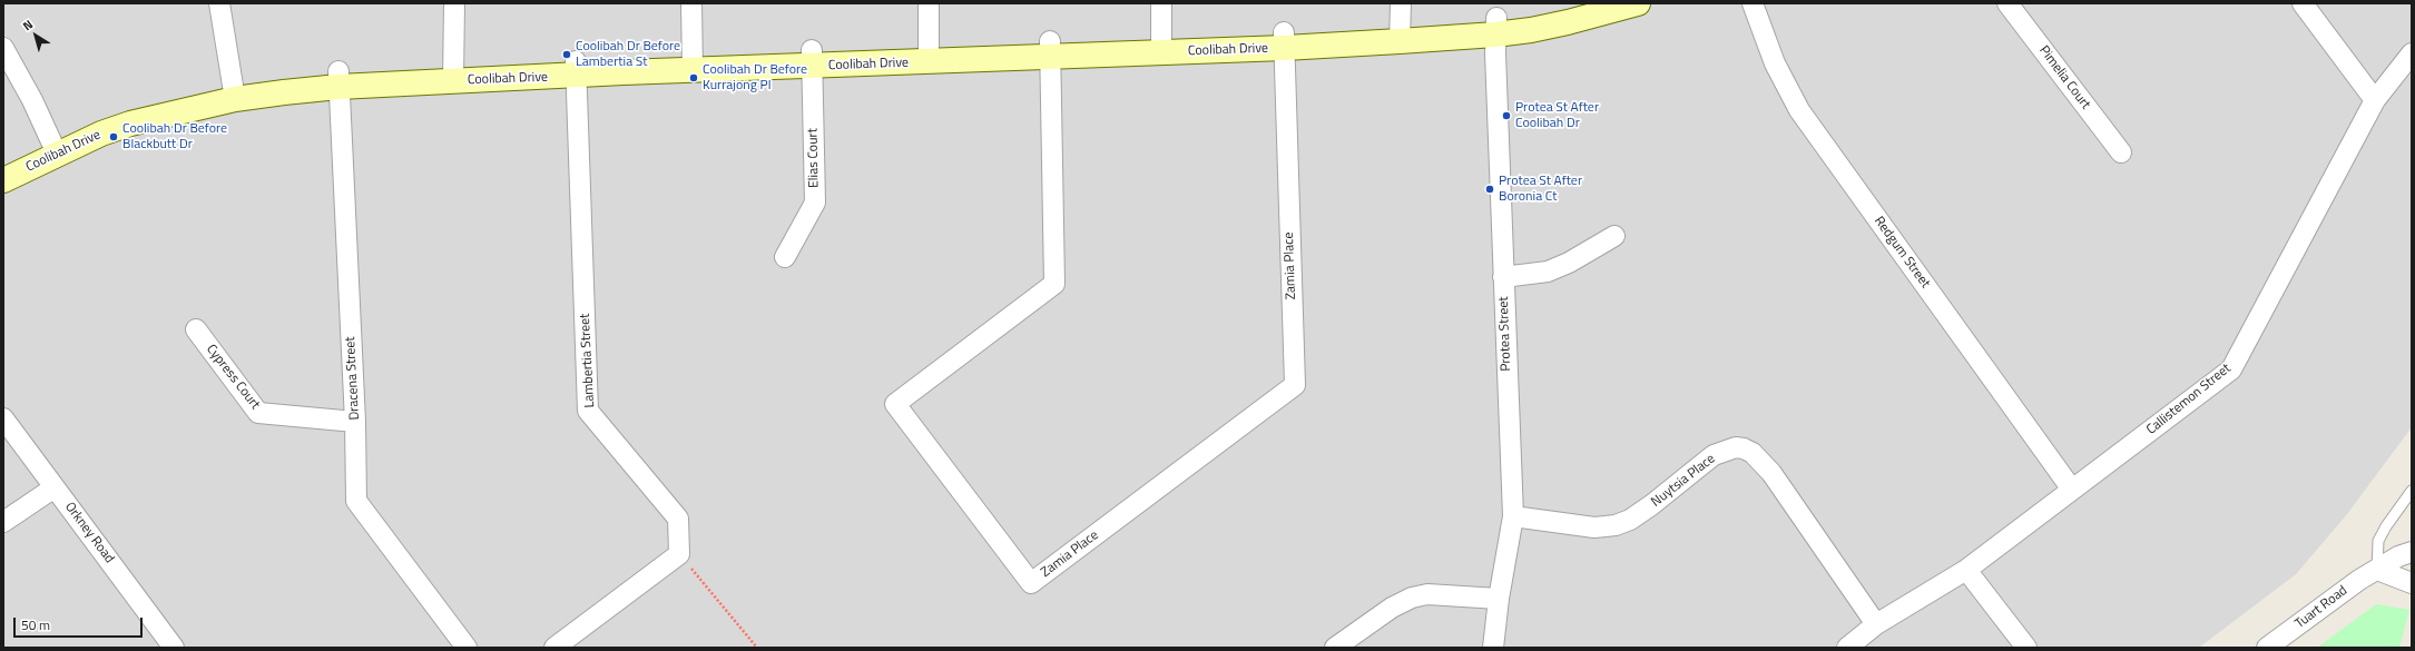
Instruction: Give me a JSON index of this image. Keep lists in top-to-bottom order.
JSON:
{
  "streets": {
    "main road": ["Coolibah Drive"],
    "street": [
      "Pimelia Court",
      "Elias Court",
      "Redgum Street",
      "Zamia Place",
      "Protea Street",
      "Lambertia Street",
      "Cypress Court",
      "Dracena Street",
      "Callistemon Street",
      "Nuytsia Place",
      "Orkney Road",
      "Tuart Road"
    ]
  },
  "crossings": [
    ["Coolibah Drive", "Elias Court"],
    ["Coolibah Drive", "Zamia Place"],
    ["Coolibah Drive", "Protea Street"],
    ["Coolibah Drive", "Lambertia Street"],
    ["Coolibah Drive", "Dracena Street"],
    ["Redgum Street", "Callistemon Street"],
    ["Protea Street", "Nuytsia Place"],
    ["Cypress Court", "Dracena Street"],
    ["Callistemon Street", "Nuytsia Place"]
  ],
  "places": [
    "Coolibah Dr Before Lambertia St",
    "Coolibah Dr Before Kurrajong Pl",
    "Protea St After Coolibah Dr",
    "Coolibah Dr Before Blackbutt Dr",
    "Protea St After Boronia Ct"
  ],
  "scale_bar": "50 m",
  "north": "top left"
}
